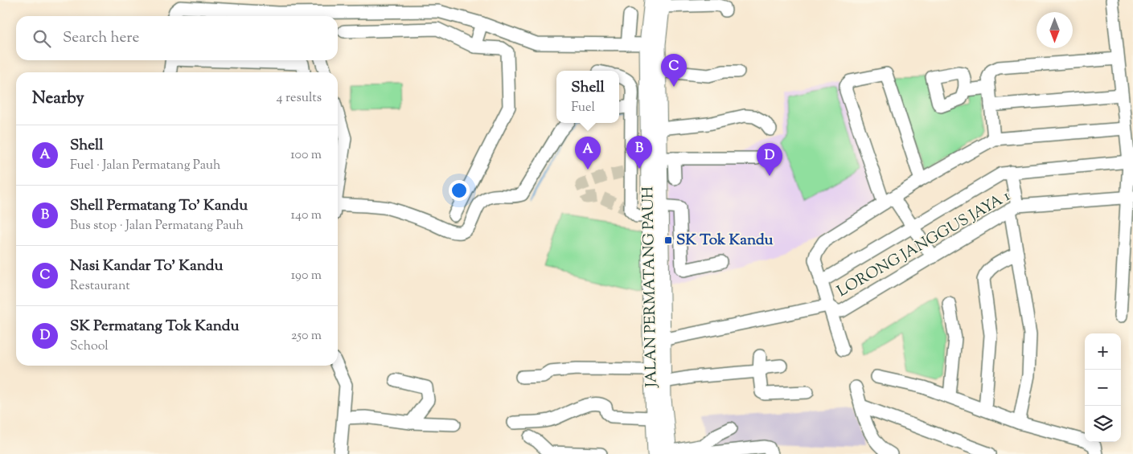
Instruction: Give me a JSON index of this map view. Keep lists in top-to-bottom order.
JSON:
{
  "streets": {
    "main road": ["JALAN PERMATANG PAUH"],
    "street": ["LORONG JANGGUS JAYA 1"]
  },
  "places": {
    "transit": ["SK Tok Kandu"]
  },
  "north": "bottom",
  "page": {
    "search": "Search here",
    "pins": [
      "C",
      "B",
      "A",
      "D"
    ],
    "popup": ["Shell", "Fuel"],
    "heading": ["Nearby", "4 results"],
    "list": [
      {
        "mark": "A",
        "name": "Shell",
        "note": "Fuel · Jalan Permatang Pauh",
        "value": "100 m"
      },
      {
        "mark": "B",
        "name": "Shell Permatang To' Kandu",
        "note": "Bus stop · Jalan Permatang Pauh",
        "value": "140 m"
      },
      {
        "mark": "C",
        "name": "Nasi Kandar To' Kandu",
        "note": "Restaurant",
        "value": "190 m"
      },
      {
        "mark": "D",
        "name": "SK Permatang Tok Kandu",
        "note": "School",
        "value": "250 m"
      }
    ],
    "map_buttons": ["+", "−"]
  }
}
